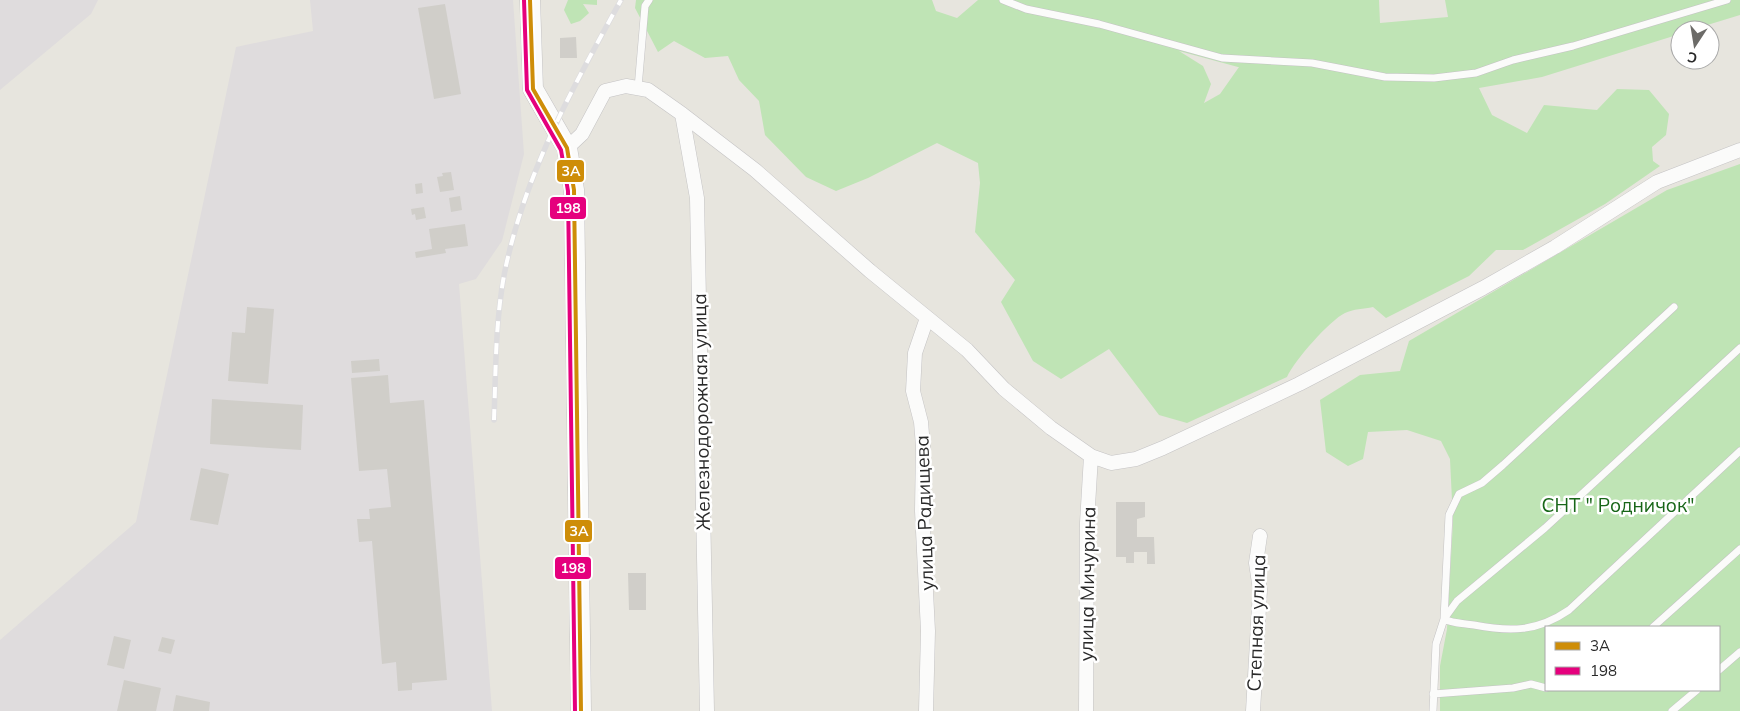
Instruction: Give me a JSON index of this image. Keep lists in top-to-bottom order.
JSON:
{
  "streets": {
    "street": [
      "Железнодорожная улица",
      "улица Радищева",
      "улица Мичурина",
      "Степная улица"
    ]
  },
  "parks": ["СНТ \" Родничок\""],
  "lines": ["transit line 3А", "transit line 198"],
  "legend": ["3А", "198"],
  "north": "bottom"
}
